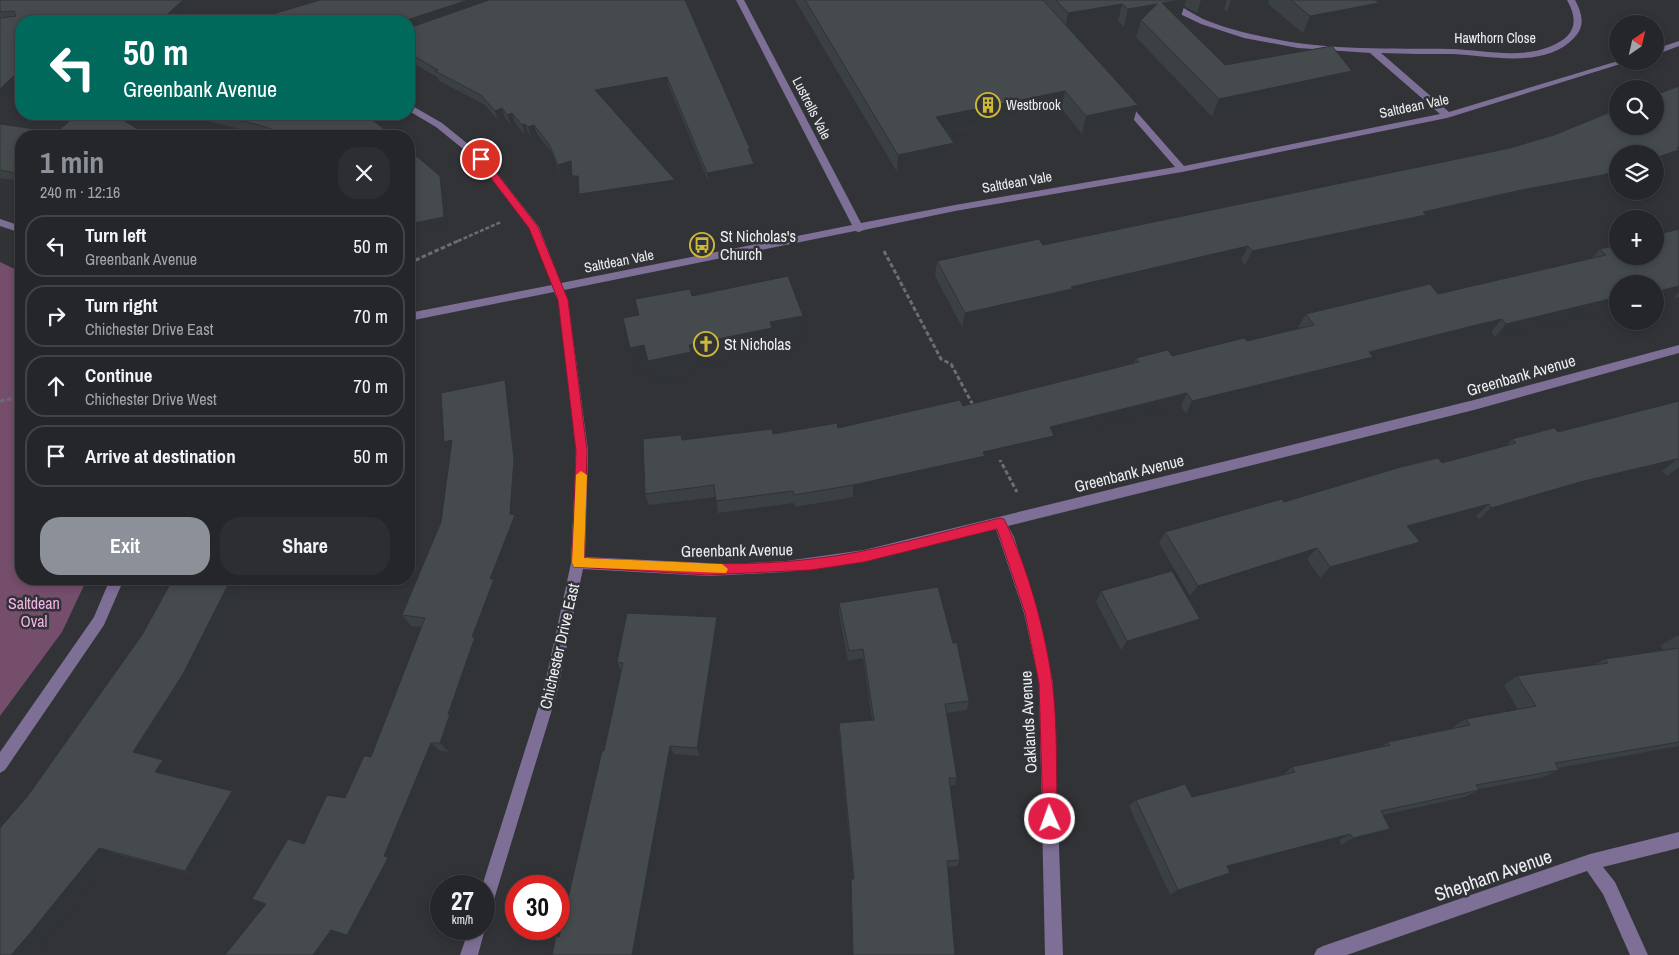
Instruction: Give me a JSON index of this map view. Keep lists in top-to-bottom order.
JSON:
{
  "streets": {
    "street": [
      "Hawthorn Close",
      "Saltdean Vale",
      "Lustrells Vale",
      "Greenbank Avenue",
      "Chichester Drive East",
      "Oaklands Avenue",
      "Shepham Avenue"
    ]
  },
  "crossings": [
    ["Saltdean Vale", "Lustrells Vale"],
    ["Saltdean Vale", "Chichester Drive East"],
    ["Greenbank Avenue", "Chichester Drive East"],
    ["Greenbank Avenue", "Oaklands Avenue"]
  ],
  "parks": ["Saltdean Oval"],
  "places": {
    "building": ["Westbrook"],
    "bus stop": ["St Nicholas's Church"],
    "church": ["St Nicholas"]
  },
  "north": "top right",
  "page": {
    "map_buttons": ["+", "−"],
    "turn": ["50 m", "Greenbank Avenue"],
    "heading": ["1 min", "240 m · 12:16"],
    "list": [
      {
        "name": "Turn left",
        "note": "Greenbank Avenue",
        "value": "50 m"
      },
      {
        "name": "Turn right",
        "note": "Chichester Drive East",
        "value": "70 m"
      },
      {
        "name": "Continue",
        "note": "Chichester Drive West",
        "value": "70 m"
      },
      {
        "name": "Arrive at destination",
        "value": "50 m"
      }
    ],
    "buttons": ["Exit", "Share"],
    "speed": "27 km/h",
    "limit": "30"
  }
}
